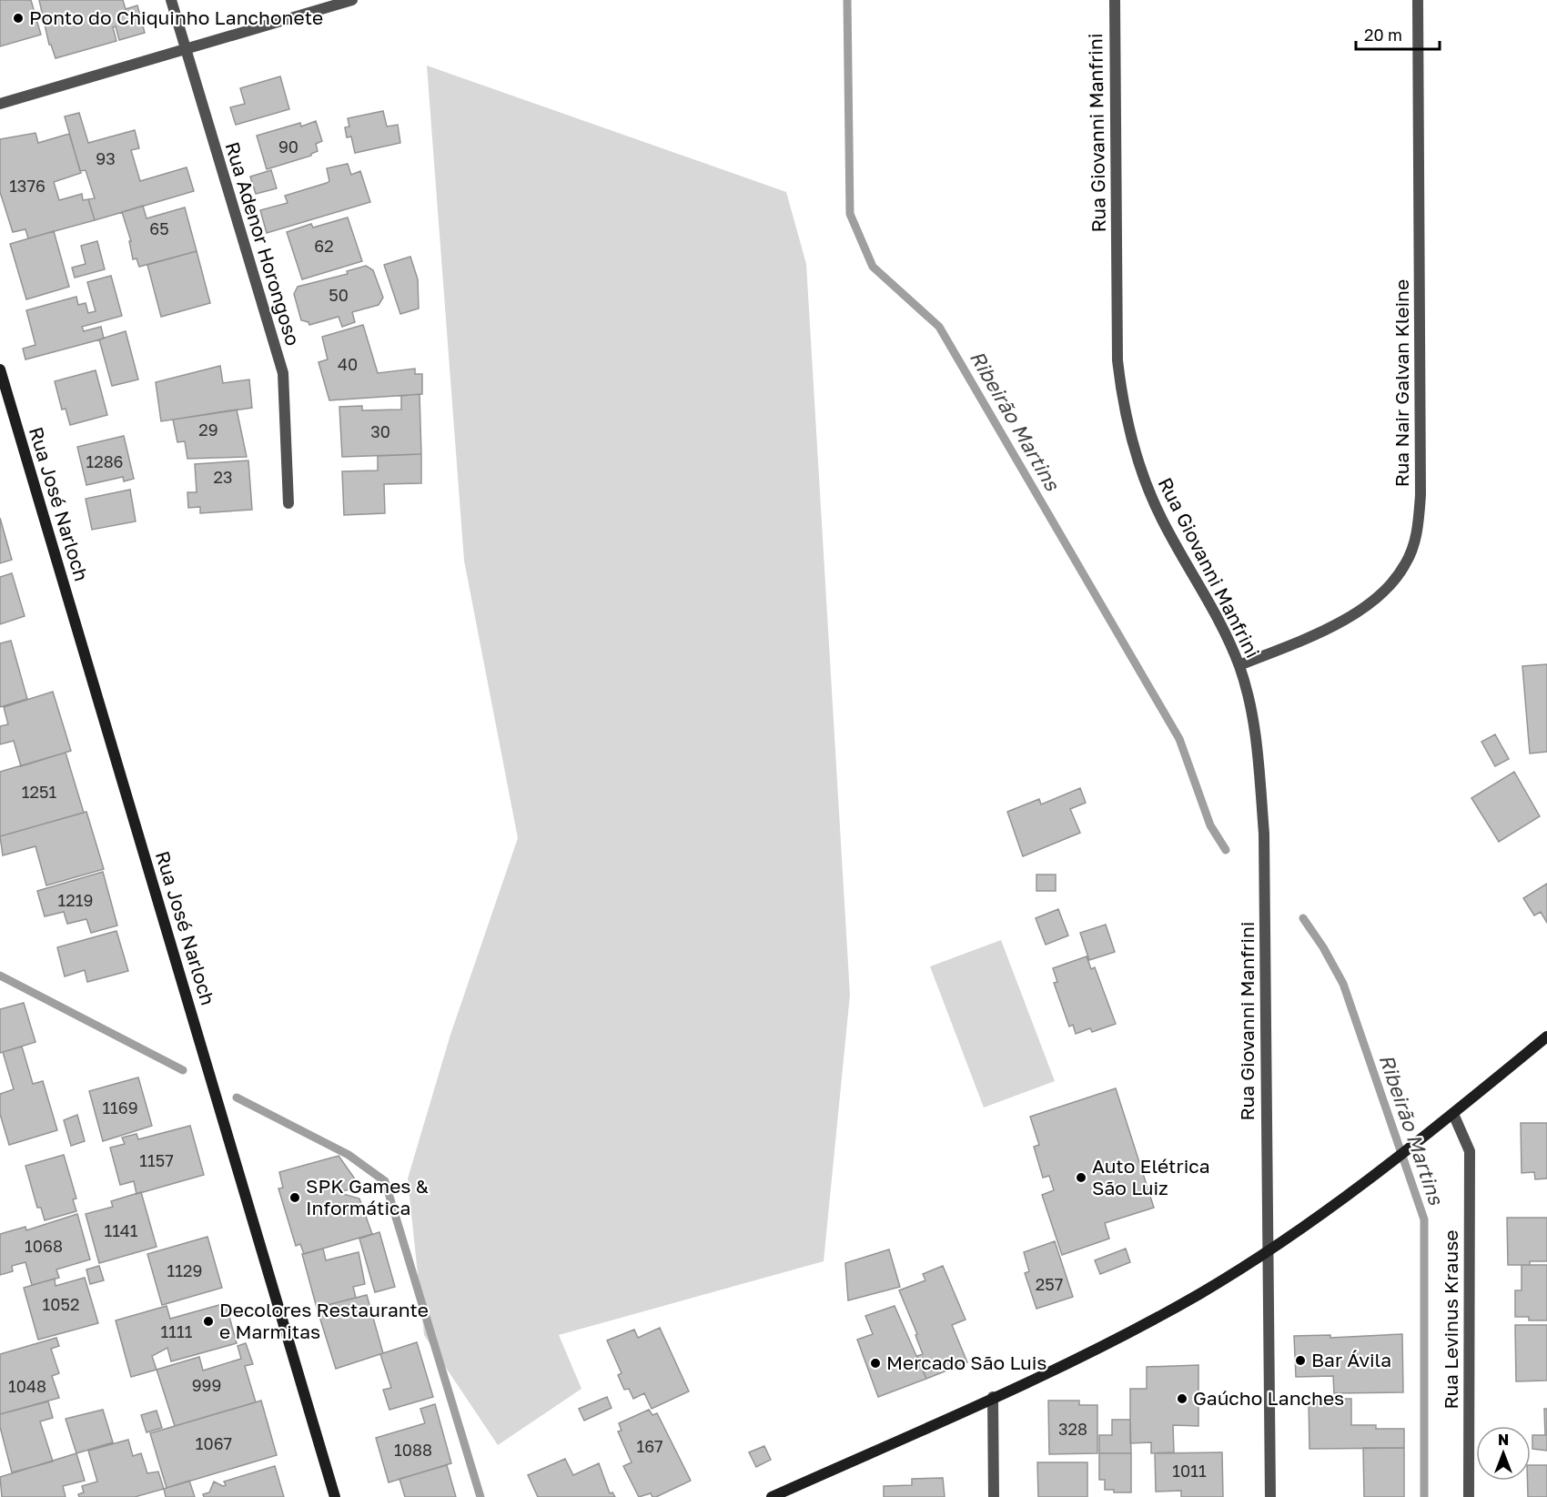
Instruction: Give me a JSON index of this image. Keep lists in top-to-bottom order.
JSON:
{
  "streets": {
    "main road": ["Rua José Narloch"],
    "street": [
      "Rua Giovanni Manfrini",
      "Rua Adenor Horongoso",
      "Rua Nair Galvan Kleine",
      "Rua Levinus Krause"
    ]
  },
  "crossings": [
    ["Rua Giovanni Manfrini", "Rua Nair Galvan Kleine"]
  ],
  "water": ["Ribeirão Martins"],
  "places": [
    "Ponto do Chiquinho Lanchonete",
    "Auto Elétrica São Luiz",
    "SPK Games & Informática",
    "Decolores Restaurante e Marmitas",
    "Bar Ávila",
    "Mercado São Luis",
    "Gaúcho Lanches"
  ],
  "house_numbers": [
    "90",
    "93",
    "1376",
    "65",
    "62",
    "50",
    "40",
    "29",
    "30",
    "1286",
    "23",
    "1251",
    "1219",
    "1169",
    "1157",
    "1141",
    "1068",
    "1129",
    "257",
    "1052",
    "1111",
    "999",
    "1048",
    "328",
    "1067",
    "167",
    "1088",
    "1011"
  ],
  "scale_bar": "20 m",
  "north": "top"
}
